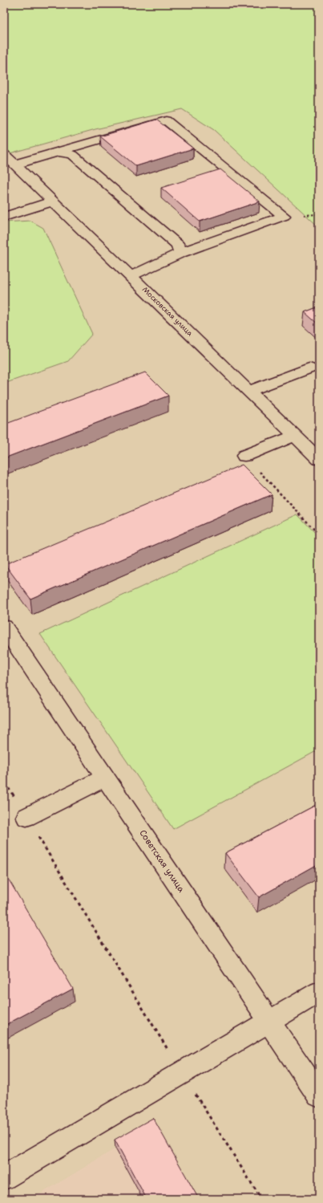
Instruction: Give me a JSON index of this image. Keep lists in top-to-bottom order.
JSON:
{
  "streets": {
    "street": ["Московская улица", "Советская улица"]
  }
}
